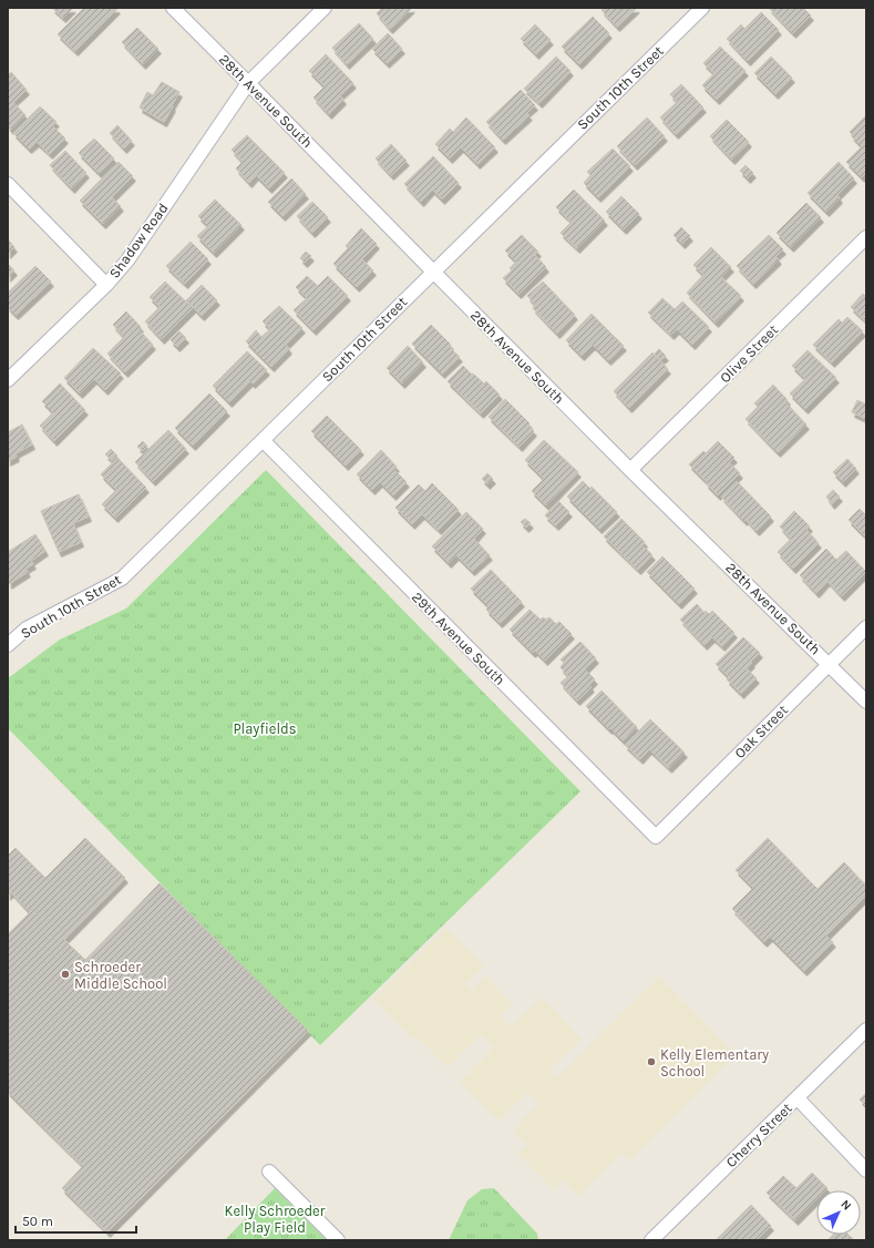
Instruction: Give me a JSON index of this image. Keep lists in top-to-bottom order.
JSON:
{
  "streets": {
    "street": [
      "South 10th Street",
      "28th Avenue South",
      "Shadow Road",
      "Olive Street",
      "29th Avenue South",
      "Oak Street",
      "Cherry Street"
    ]
  },
  "crossings": [
    ["South 10th Street", "28th Avenue South"],
    ["South 10th Street", "29th Avenue South"],
    ["28th Avenue South", "Shadow Road"],
    ["28th Avenue South", "Olive Street"],
    ["28th Avenue South", "Oak Street"],
    ["29th Avenue South", "Oak Street"]
  ],
  "parks": ["Playfields", "Kelly Schroeder Play Field"],
  "places": ["Schroeder Middle School", "Kelly Elementary School"],
  "scale_bar": "50 m",
  "north": "top right"
}
